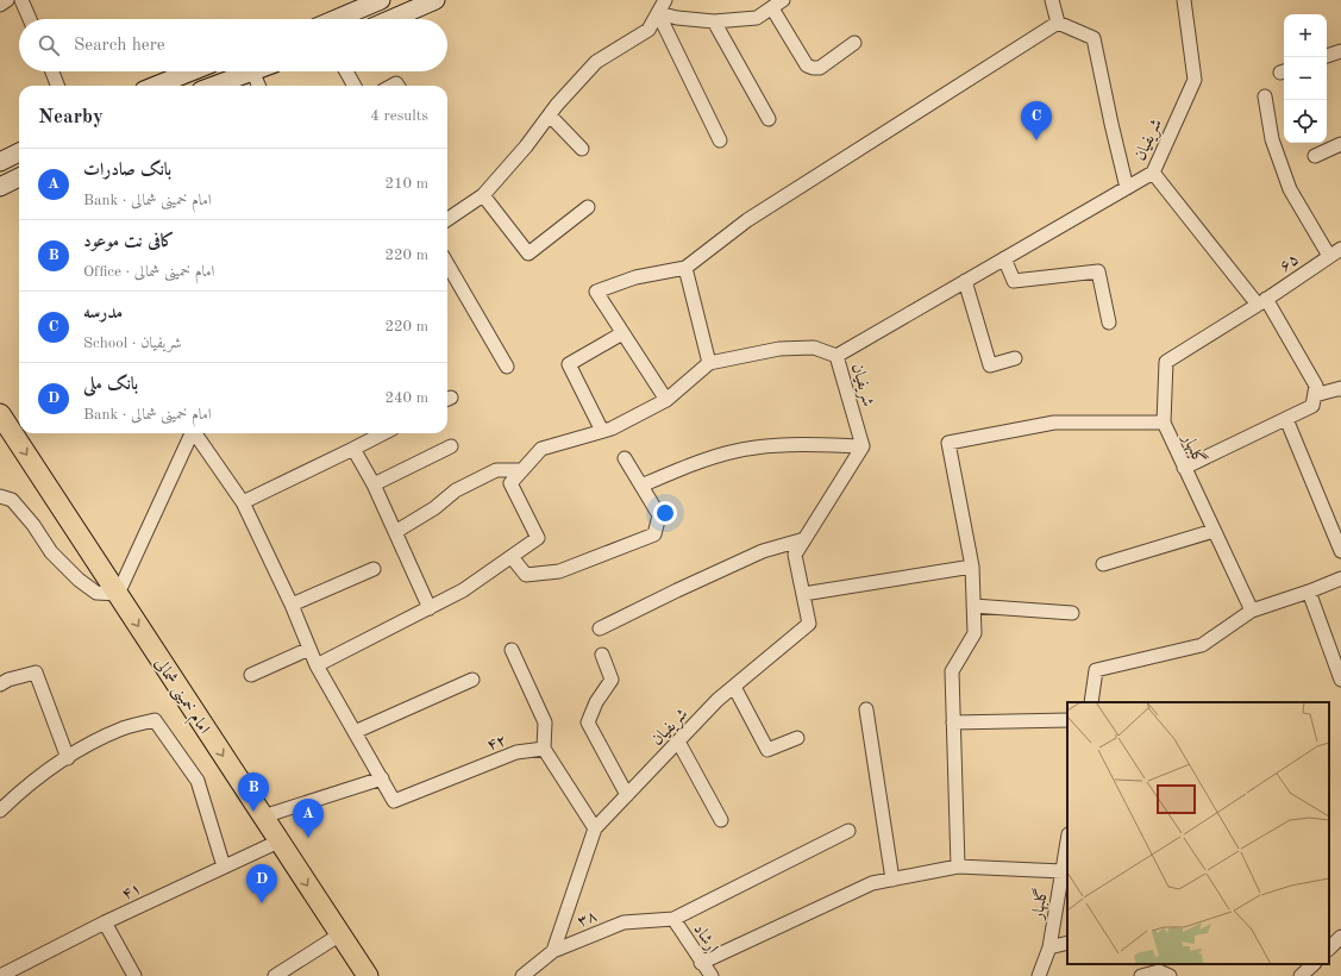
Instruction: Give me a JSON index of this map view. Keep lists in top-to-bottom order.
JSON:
{
  "streets": {
    "main road": ["امام خمینی شمالی"],
    "street": [
      "شریفیان",
      "۶۵",
      "گلبهار",
      "۴۲",
      "۴۱",
      "۳۸",
      "ارشاد"
    ]
  },
  "crossings": [
    ["۶۵", "گلبهار"],
    ["امام خمینی شمالی", "۴۱"],
    ["۳۸", "ارشاد"]
  ],
  "one_way": ["امام خمینی شمالی"],
  "page": {
    "map_buttons": ["+", "−"],
    "search": "Search here",
    "heading": ["Nearby", "4 results"],
    "pins": [
      "C",
      "B",
      "A",
      "D"
    ],
    "list": [
      {
        "mark": "A",
        "name": "بانک صادرات",
        "note": "Bank · امام خمینی شمالی",
        "value": "210 m"
      },
      {
        "mark": "B",
        "name": "کافی نت موعود",
        "note": "Office · امام خمینی شمالی",
        "value": "220 m"
      },
      {
        "mark": "C",
        "name": "مدرسه",
        "note": "School · شریفیان",
        "value": "220 m"
      },
      {
        "mark": "D",
        "name": "بانک ملی",
        "note": "Bank · امام خمینی شمالی",
        "value": "240 m"
      }
    ]
  }
}
